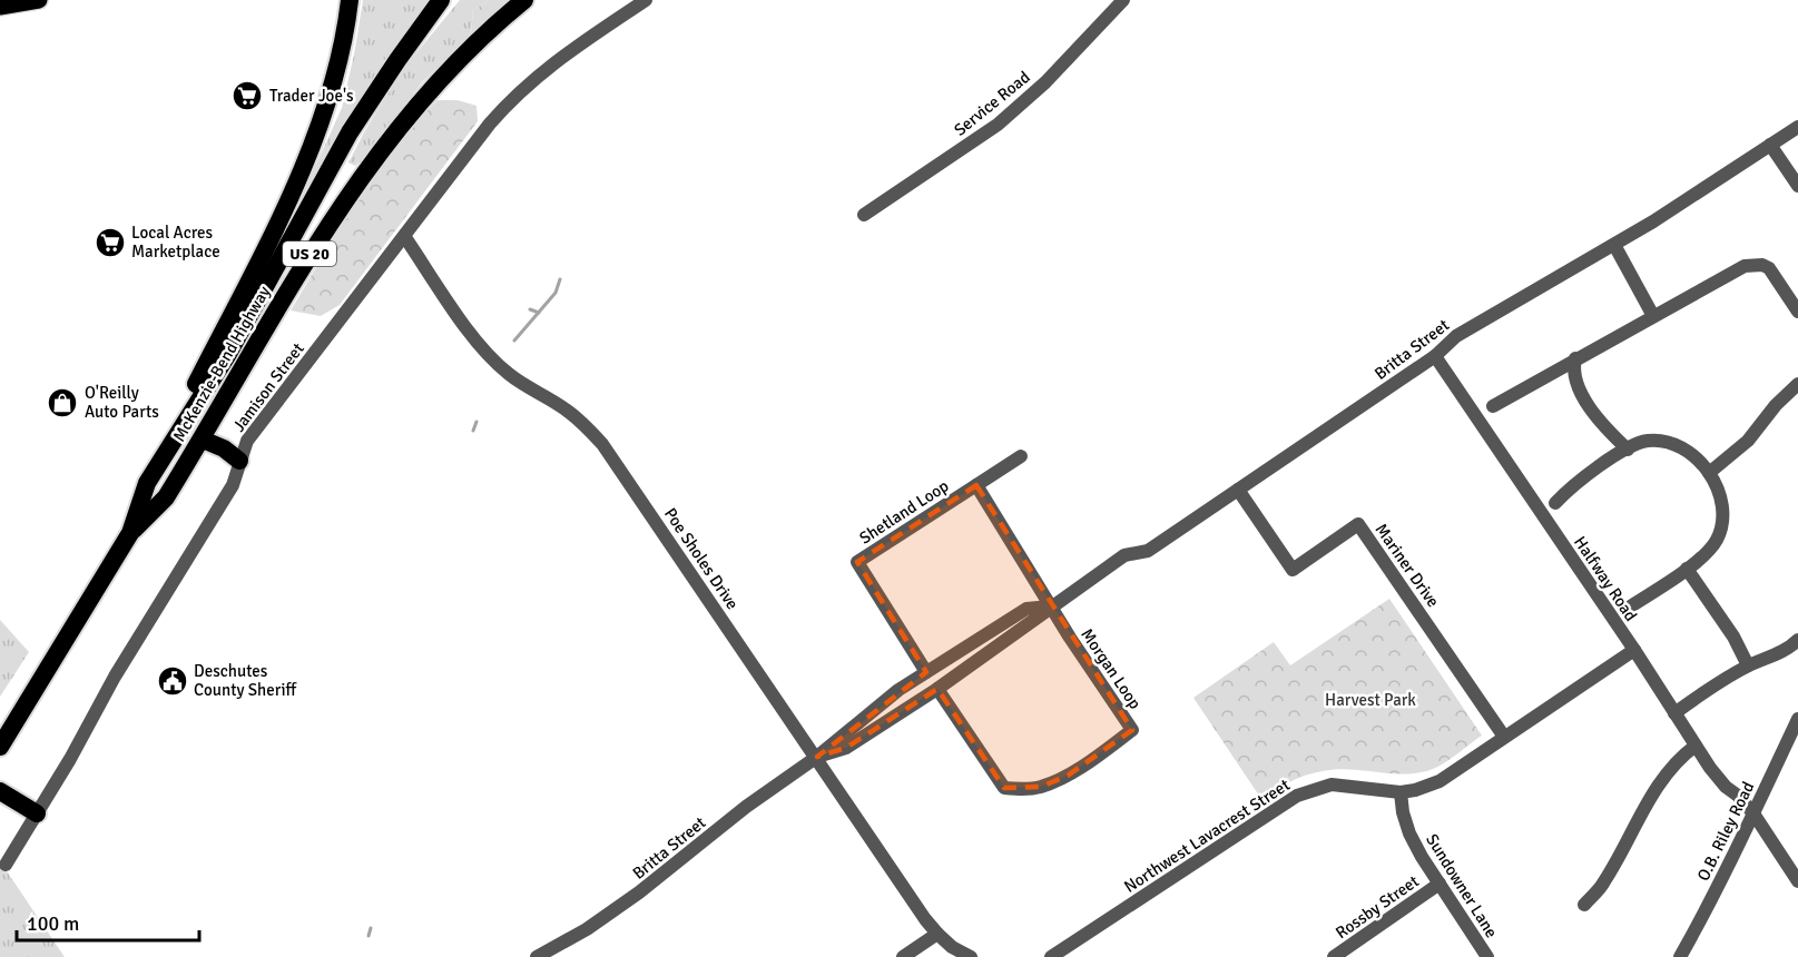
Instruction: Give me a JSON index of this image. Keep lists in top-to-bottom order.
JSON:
{
  "streets": {
    "highway": ["US 20", "McKenzie-Bend Highway"],
    "street": [
      "Service Road",
      "Britta Street",
      "Jamison Street",
      "Shetland Loop",
      "Poe Sholes Drive",
      "Mariner Drive",
      "Halfway Road",
      "Morgan Loop",
      "O.B. Riley Road",
      "Northwest Lavacrest Street",
      "Sundowner Lane",
      "Rossby Street"
    ]
  },
  "crossings": [
    ["Britta Street", "Shetland Loop"],
    ["Britta Street", "Poe Sholes Drive"],
    ["Britta Street", "Mariner Drive"],
    ["Britta Street", "Halfway Road"],
    ["Britta Street", "Morgan Loop"],
    ["Jamison Street", "Poe Sholes Drive"],
    ["Mariner Drive", "Northwest Lavacrest Street"],
    ["Halfway Road", "O.B. Riley Road"],
    ["Halfway Road", "Northwest Lavacrest Street"],
    ["Northwest Lavacrest Street", "Sundowner Lane"],
    ["Sundowner Lane", "Rossby Street"]
  ],
  "parks": ["Harvest Park"],
  "places": {
    "supermarket": ["Trader Joe's", "Local Acres Marketplace"],
    "shop": ["O'Reilly Auto Parts"],
    "public building": ["Deschutes County Sheriff"]
  },
  "scale_bar": "100 m"
}
